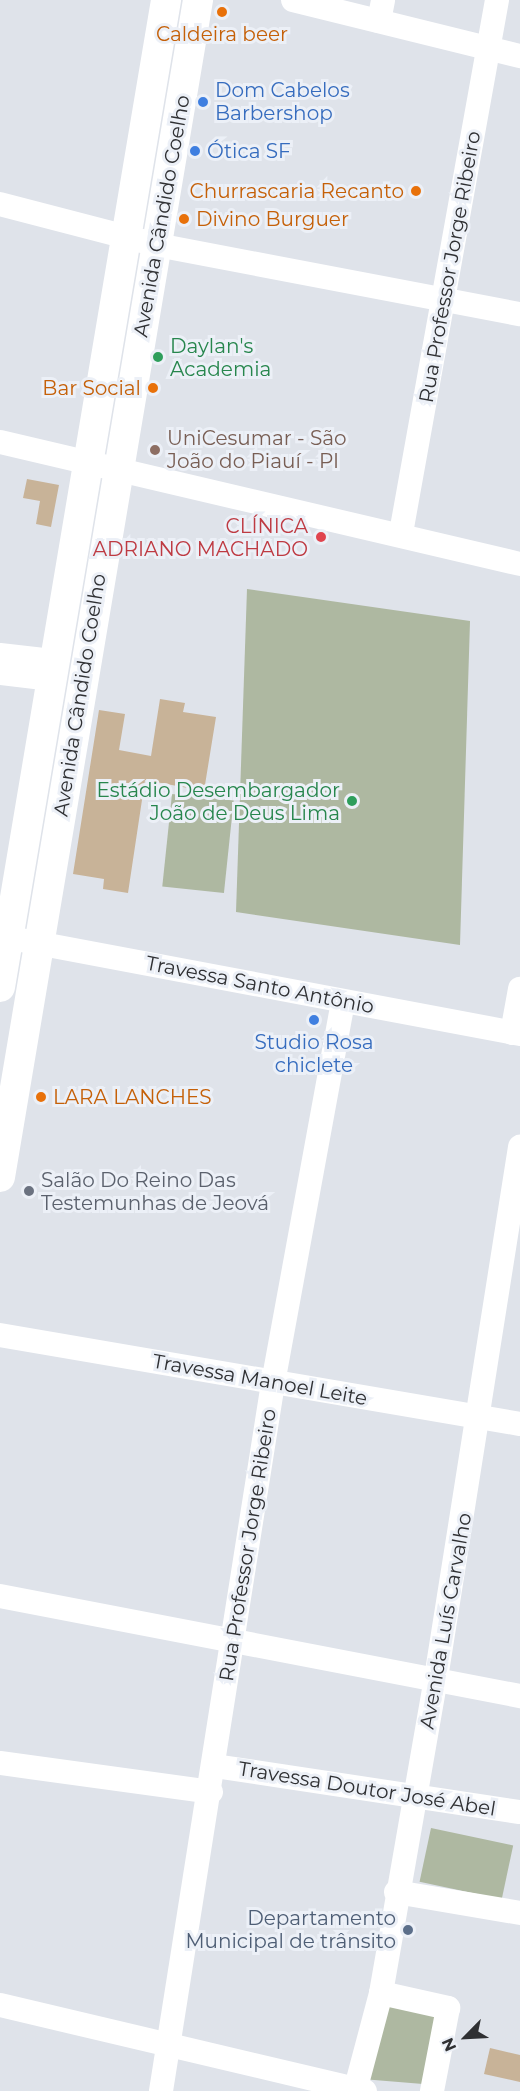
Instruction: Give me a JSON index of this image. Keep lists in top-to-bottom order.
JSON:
{
  "streets": {
    "main road": ["Avenida Cândido Coelho"],
    "street": [
      "Rua Professor Jorge Ribeiro",
      "Travessa Santo Antônio",
      "Travessa Manoel Leite",
      "Avenida Luís Carvalho",
      "Travessa Doutor José Abel"
    ]
  },
  "crossings": [
    ["Avenida Cândido Coelho", "Travessa Santo Antônio"],
    ["Rua Professor Jorge Ribeiro", "Travessa Santo Antônio"],
    ["Rua Professor Jorge Ribeiro", "Travessa Manoel Leite"],
    ["Rua Professor Jorge Ribeiro", "Travessa Doutor José Abel"],
    ["Travessa Manoel Leite", "Avenida Luís Carvalho"],
    ["Avenida Luís Carvalho", "Travessa Doutor José Abel"]
  ],
  "places": [
    "Caldeira beer",
    "Dom Cabelos Barbershop",
    "Ótica SF",
    "Churrascaria Recanto",
    "Divino Burguer",
    "Daylan's Academia",
    "Bar Social",
    "UniCesumar - São João do Piauí - PI",
    "CLÍNICA ADRIANO MACHADO",
    "Estádio Desembargador João de Deus Lima",
    "Studio Rosa chiclete",
    "LARA LANCHES",
    "Salão Do Reino Das Testemunhas de Jeová",
    "Departamento Municipal de trânsito"
  ],
  "north": "bottom left"
}
